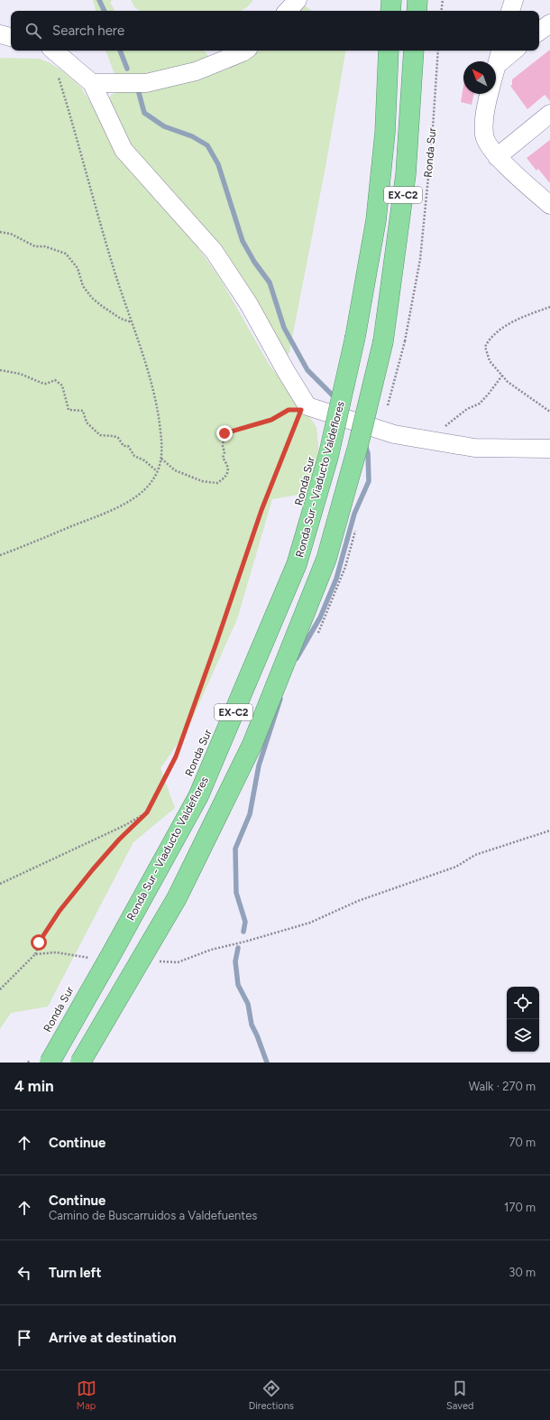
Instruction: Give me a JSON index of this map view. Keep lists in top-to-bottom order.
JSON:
{
  "streets": {
    "highway": ["Ronda Sur", "EX-C2", "Ronda Sur - Viaducto Valdeflores"]
  },
  "north": "top left",
  "page": {
    "search": "Search here",
    "heading": ["4 min", "Walk · 270 m"],
    "list": [
      ["Continue", "70 m"],
      ["Continue", "Camino de Buscarruidos a Valdefuentes", "170 m"],
      ["Turn left", "30 m"],
      "Arrive at destination"
    ],
    "nav": ["Map", "Directions", "Saved"]
  }
}
